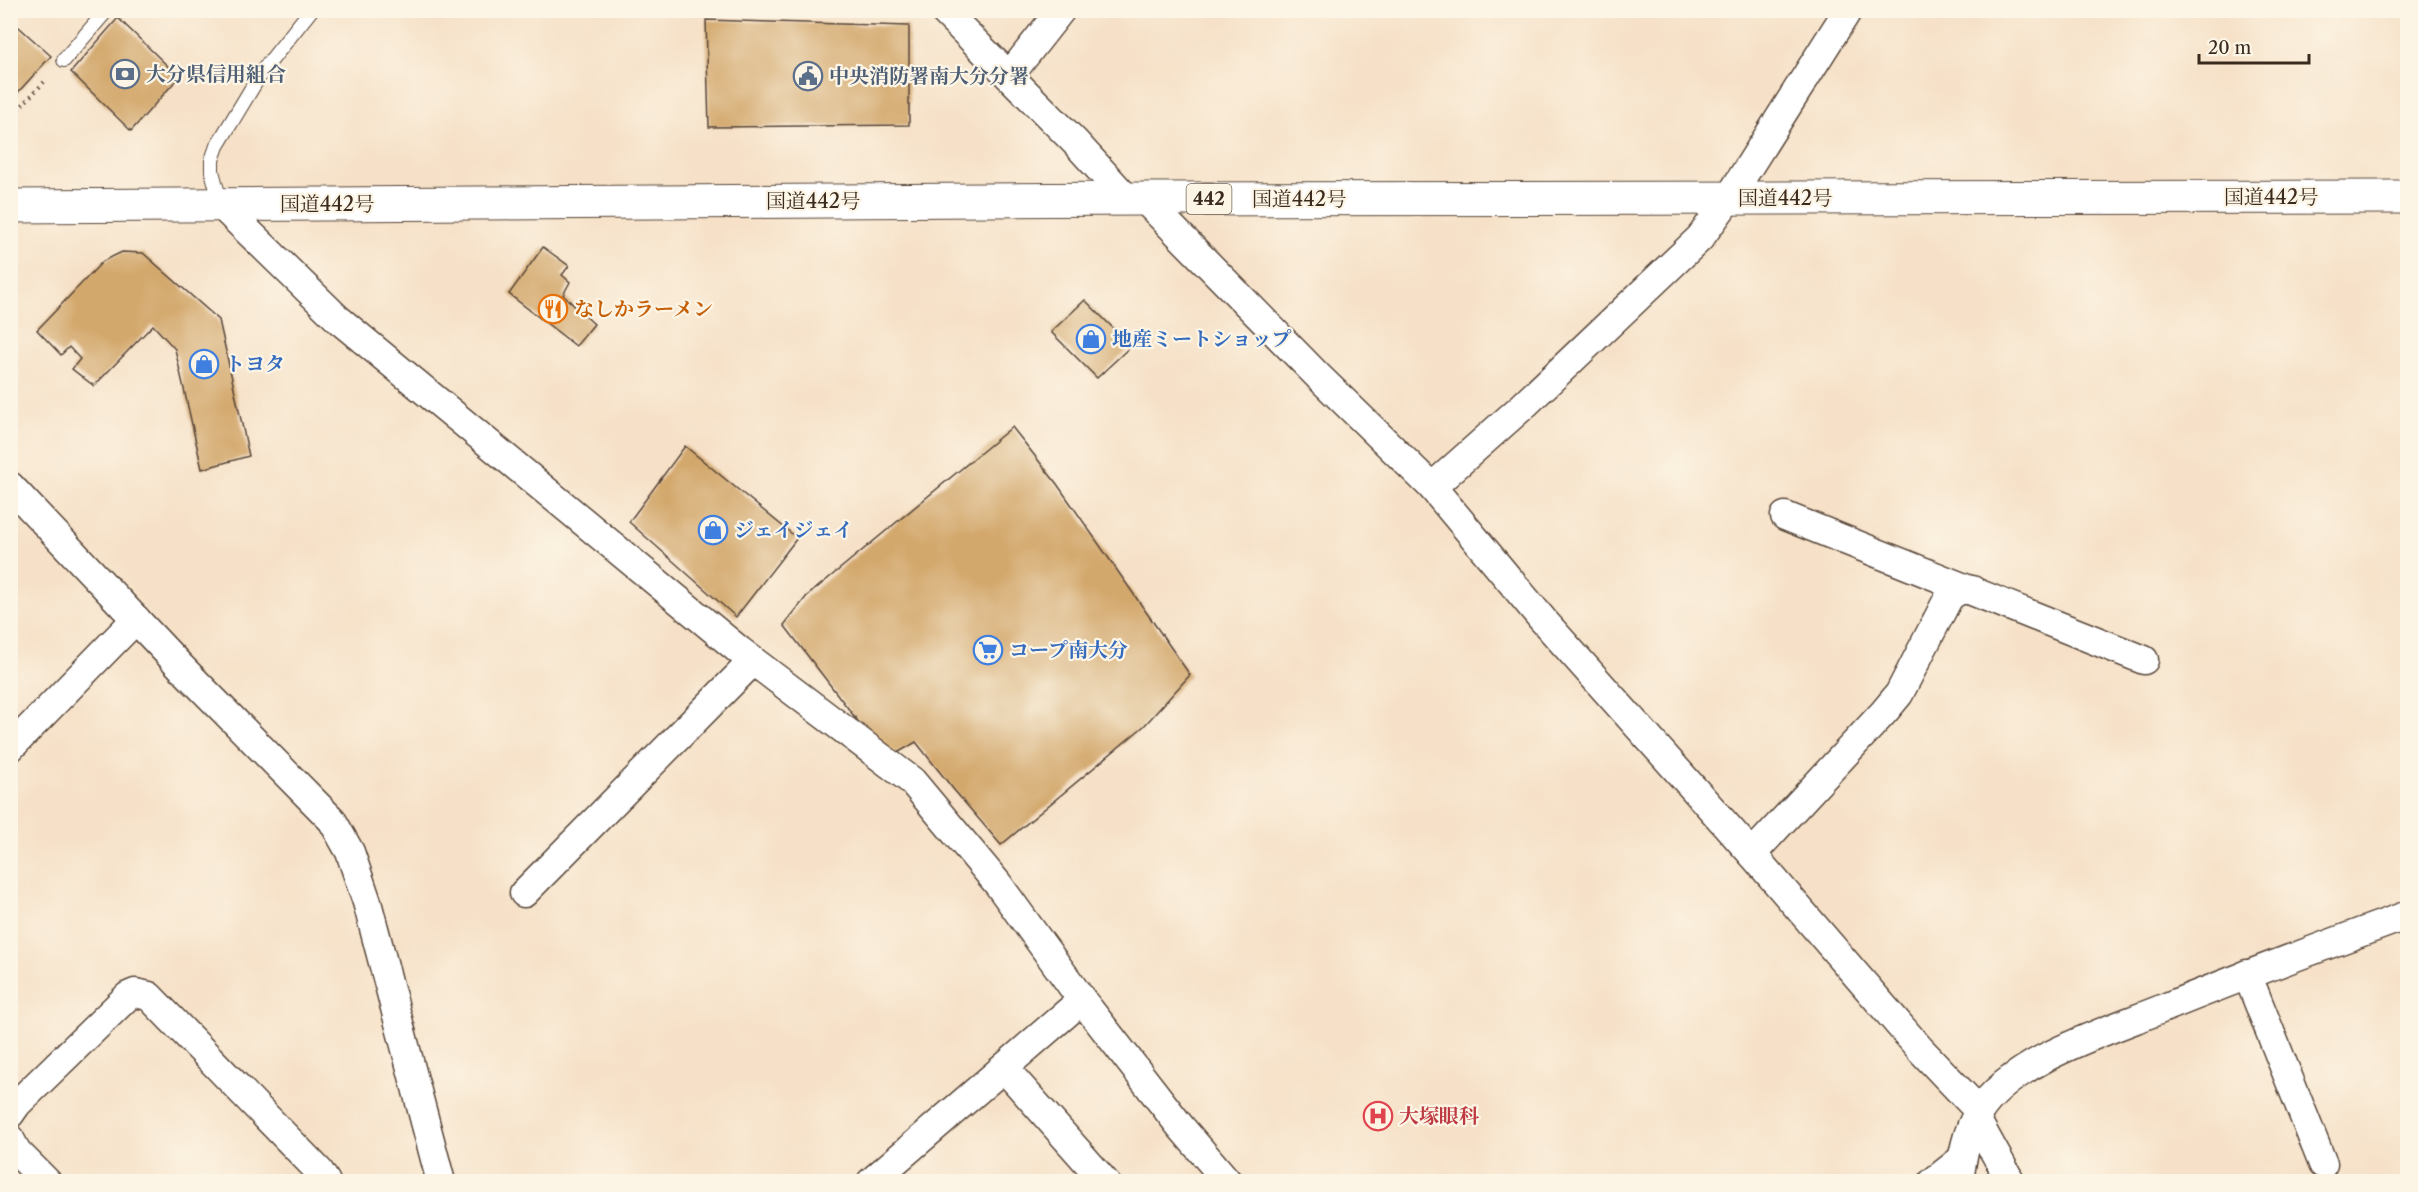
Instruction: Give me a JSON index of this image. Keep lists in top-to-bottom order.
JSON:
{
  "streets": {
    "highway": ["国道442号", "442"]
  },
  "places": {
    "bank": ["大分県信用組合"],
    "public building": ["中央消防署南大分分署"],
    "restaurant": ["なしかラーメン"],
    "shop": ["地産ミートショップ", "トヨタ", "ジェイジェイ"],
    "supermarket": ["コープ南大分"],
    "hospital": ["大塚眼科"]
  },
  "scale_bar": "20 m"
}
